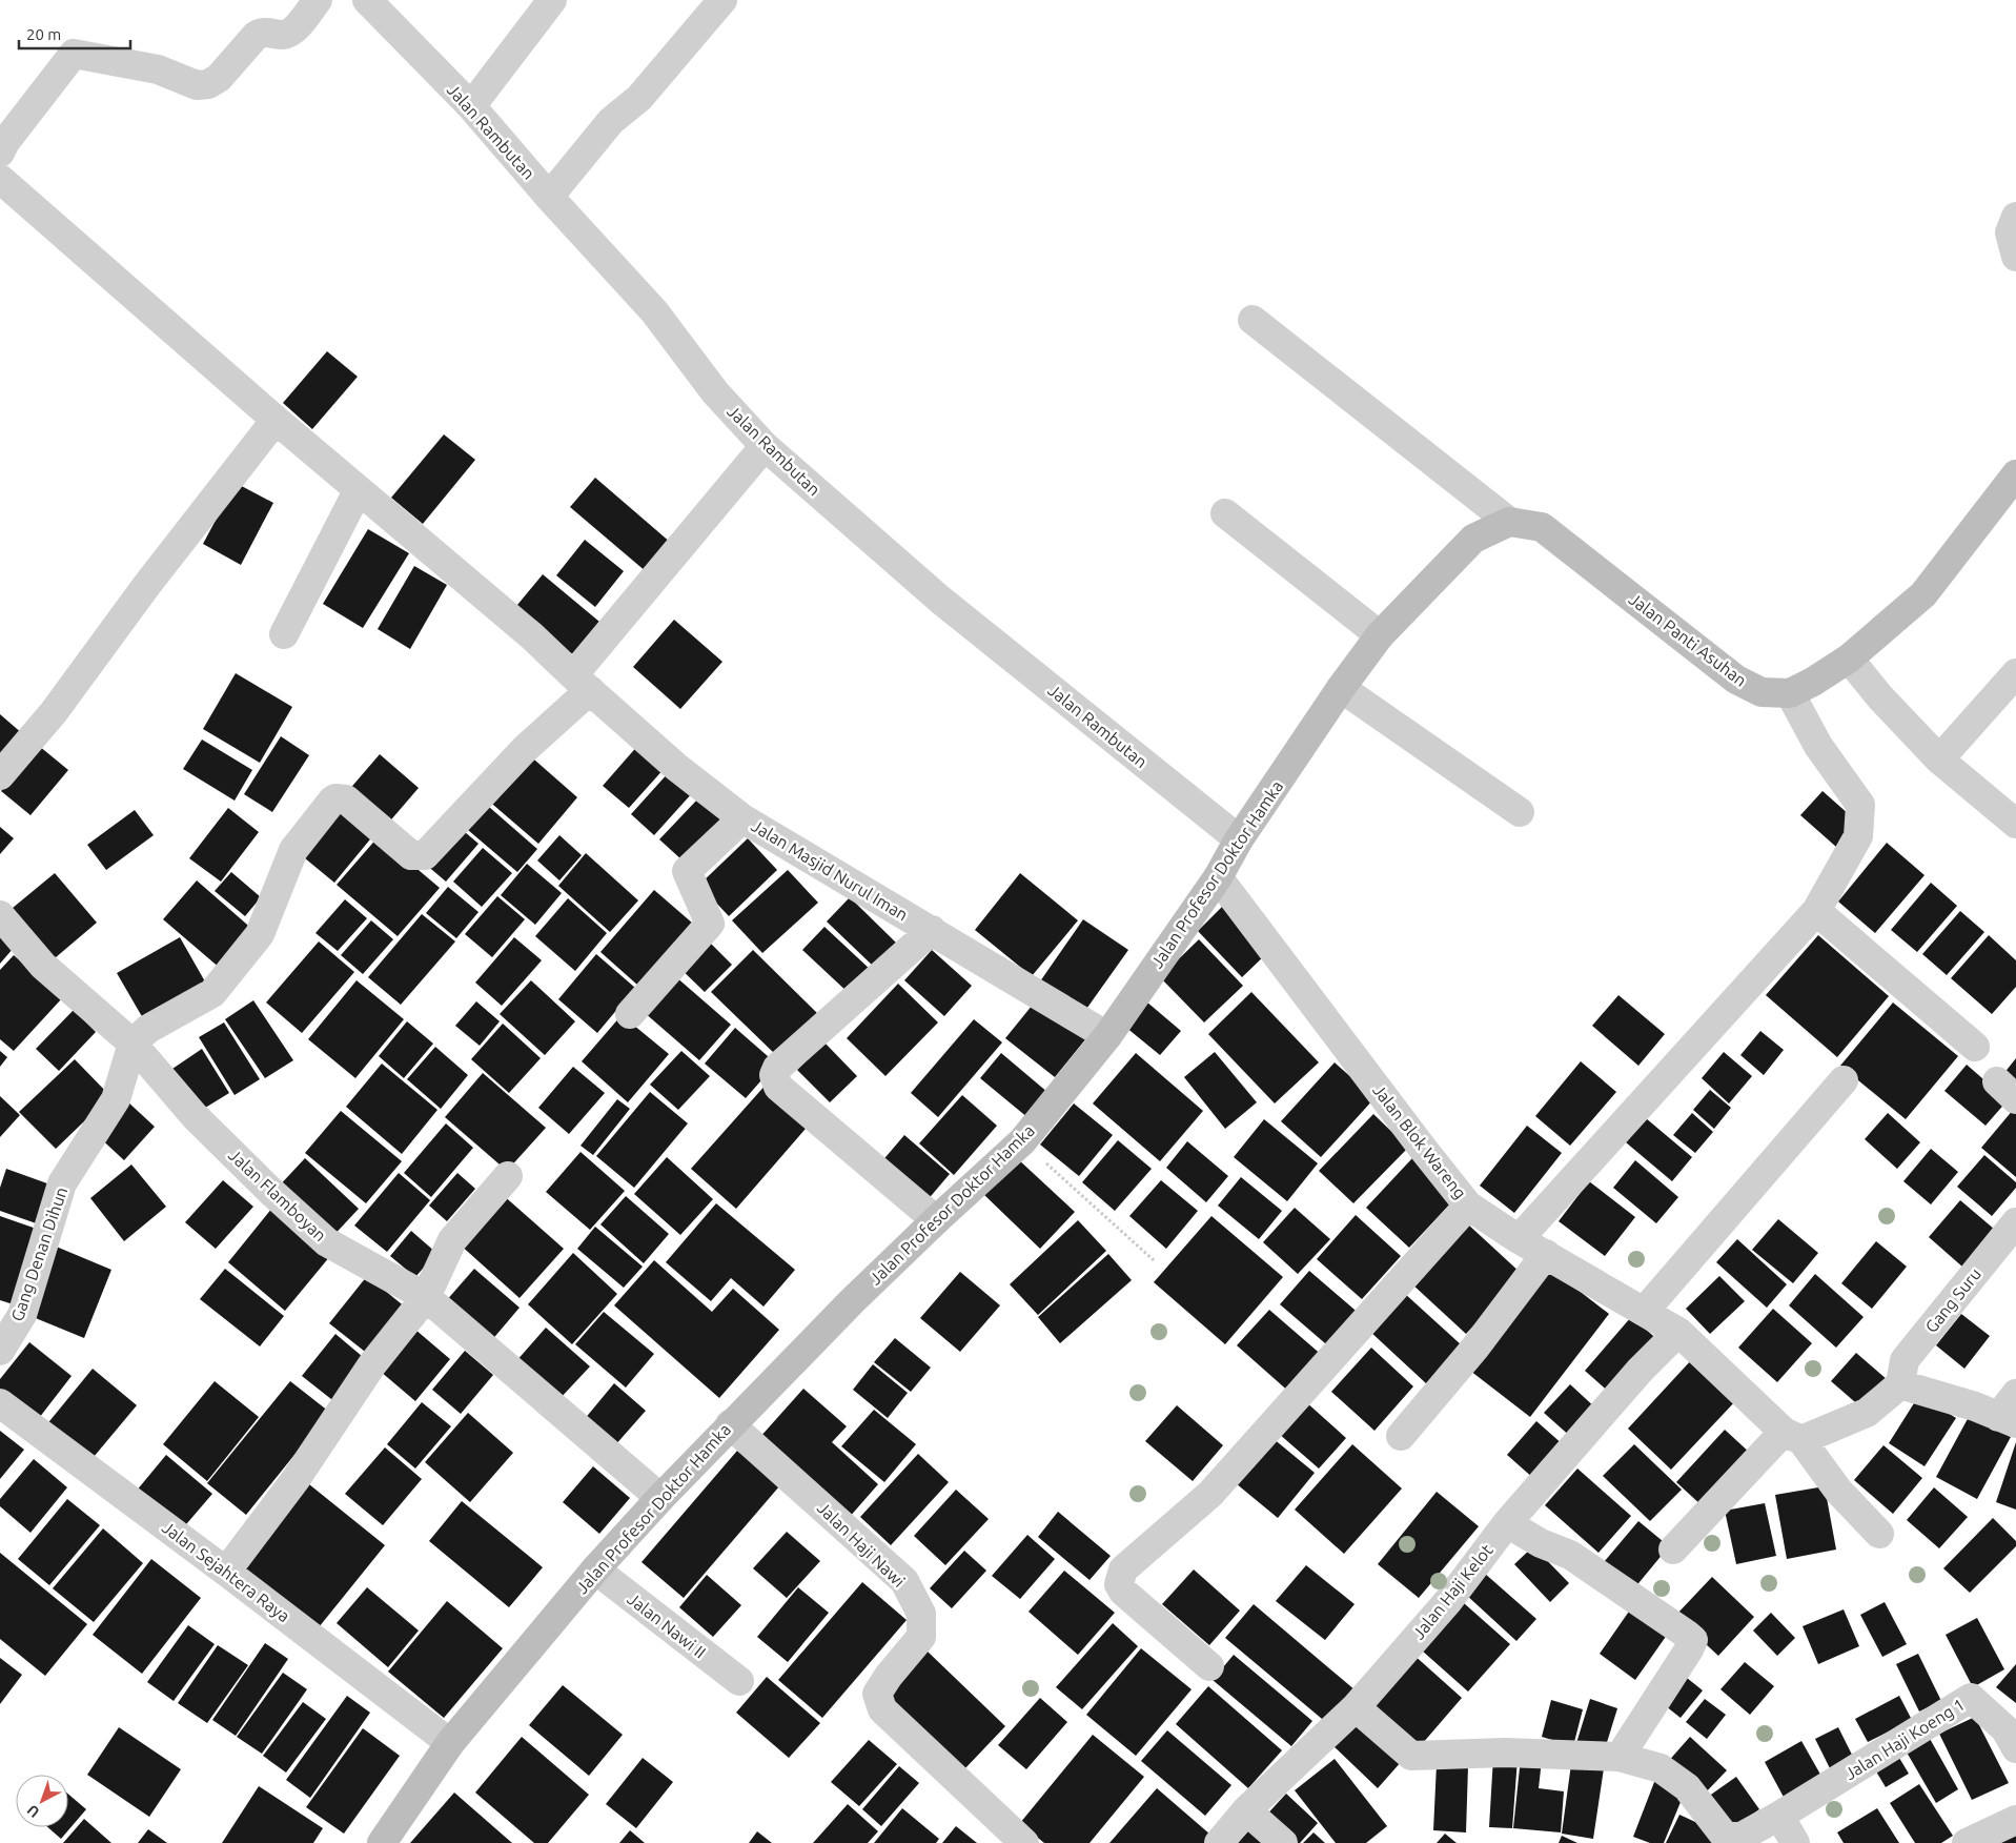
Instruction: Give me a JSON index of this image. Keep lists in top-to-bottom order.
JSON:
{
  "streets": {
    "street": [
      "Jalan Rambutan",
      "Jalan Panti Asuhan",
      "Jalan Masjid Nurul Iman",
      "Jalan Profesor Doktor Hamka",
      "Jalan Blok Wareng",
      "Jalan Flamboyan",
      "Gang Denan Dihun",
      "Gang Suru",
      "Jalan Haji Nawi",
      "Jalan Sejahtera Raya",
      "Jalan Haji Kelot",
      "Jalan Nawi II",
      "Jalan Haji Koeng 1"
    ]
  },
  "crossings": [
    ["Jalan Rambutan", "Jalan Profesor Doktor Hamka"],
    ["Jalan Panti Asuhan", "Jalan Profesor Doktor Hamka"],
    ["Jalan Masjid Nurul Iman", "Jalan Profesor Doktor Hamka"],
    ["Jalan Profesor Doktor Hamka", "Jalan Blok Wareng"],
    ["Jalan Profesor Doktor Hamka", "Jalan Flamboyan"],
    ["Jalan Profesor Doktor Hamka", "Jalan Haji Nawi"],
    ["Jalan Profesor Doktor Hamka", "Jalan Sejahtera Raya"],
    ["Jalan Profesor Doktor Hamka", "Jalan Nawi II"],
    ["Jalan Blok Wareng", "Jalan Haji Kelot"],
    ["Jalan Flamboyan", "Gang Denan Dihun"]
  ],
  "scale_bar": "20 m",
  "north": "bottom left"
}
